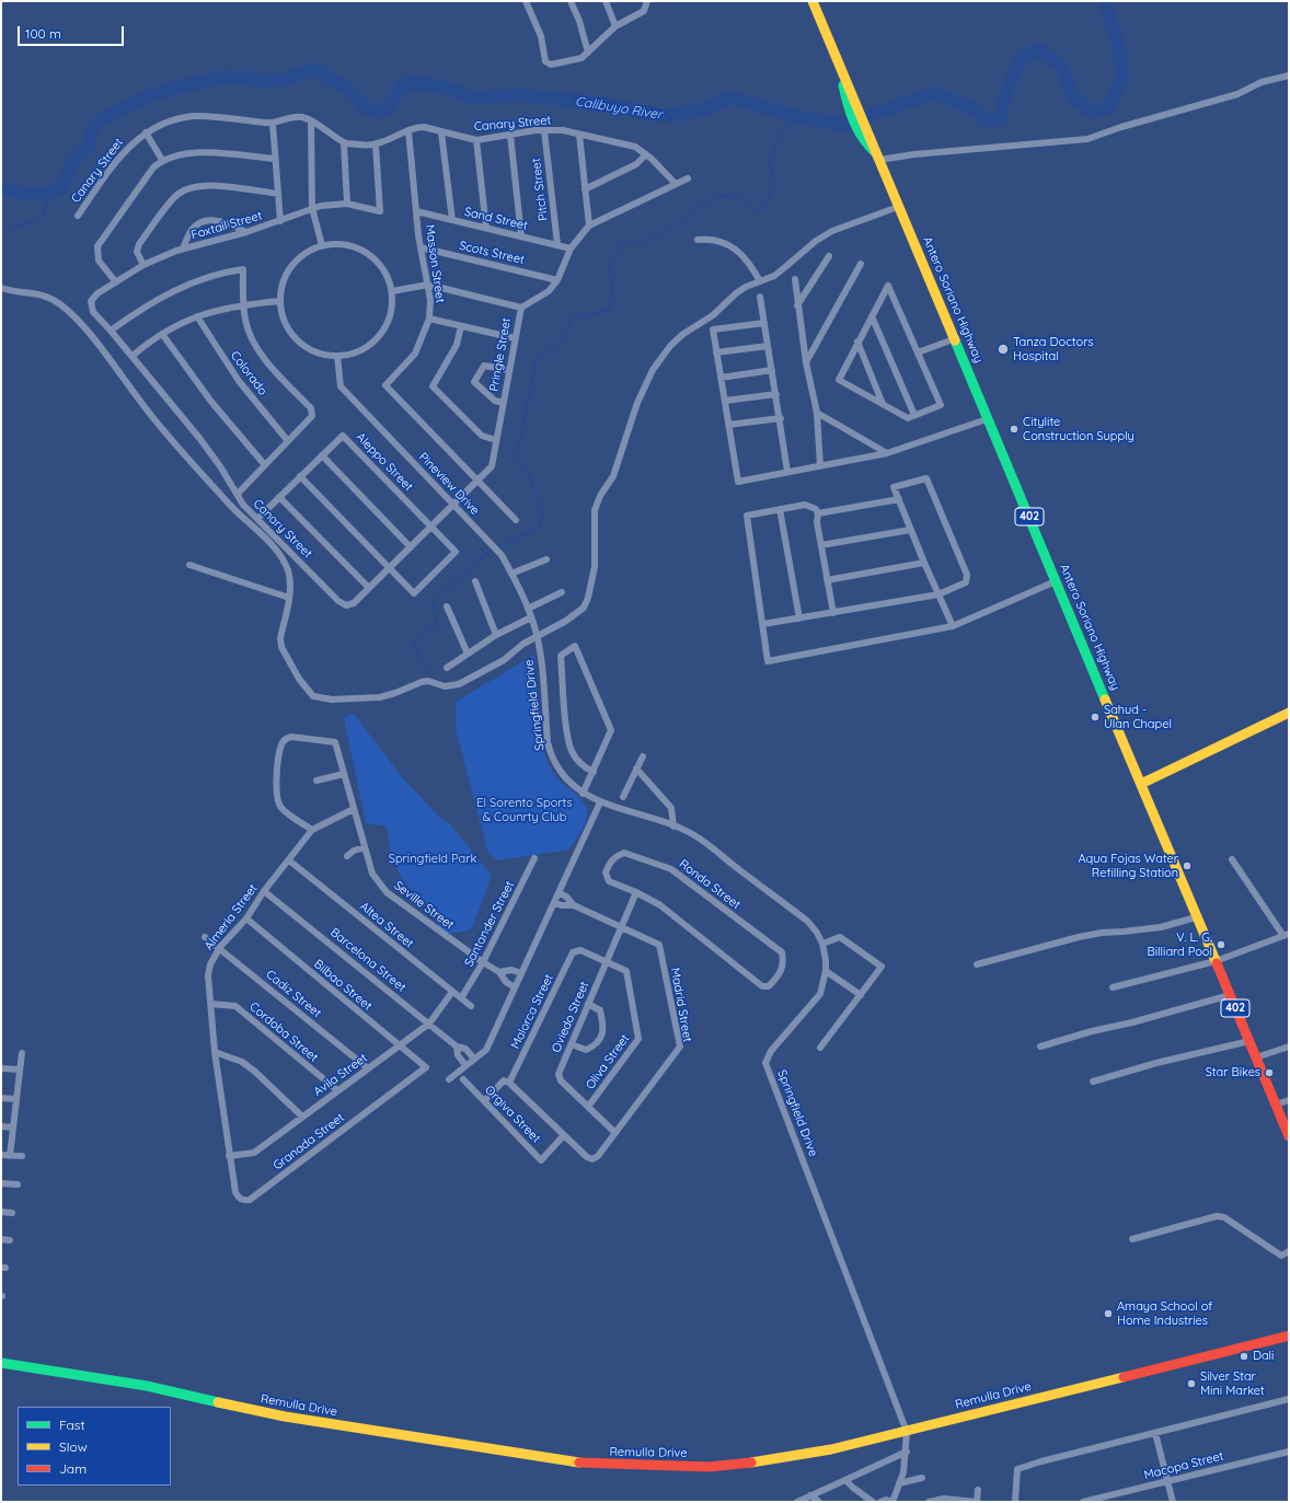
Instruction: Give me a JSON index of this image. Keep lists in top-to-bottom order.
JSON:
{
  "streets": {
    "main road": ["Antero Soriano Highway", "402", "Remulla Drive"],
    "street": [
      "Canary Street",
      "Pitch Street",
      "Sand Street",
      "Foxtail Street",
      "Scots Street",
      "Masson Street",
      "Pringle Street",
      "Colorado",
      "Aleppo Street",
      "Pineview Drive",
      "Springfield Drive",
      "Ronda Street",
      "Seville Street",
      "Almeria Street",
      "Santander Street",
      "Altea Street",
      "Barcelona Street",
      "Bilbao Street",
      "Cadiz Street",
      "Madrid Street",
      "Malorca Street",
      "Oviedo Street",
      "Cordoba Street",
      "Oliva Street",
      "Avila Street",
      "Orgiva Street",
      "Granada Street",
      "Macopa Street"
    ]
  },
  "crossings": [
    ["Canary Street", "Pitch Street"],
    ["Canary Street", "Foxtail Street"],
    ["Canary Street", "Masson Street"],
    ["Canary Street", "Pringle Street"],
    ["Canary Street", "Aleppo Street"],
    ["Canary Street", "Pineview Drive"],
    ["Pitch Street", "Sand Street"],
    ["Sand Street", "Masson Street"],
    ["Sand Street", "Pringle Street"],
    ["Scots Street", "Masson Street"],
    ["Scots Street", "Pringle Street"],
    ["Masson Street", "Pringle Street"],
    ["Pringle Street", "Pineview Drive"],
    ["Pineview Drive", "Springfield Drive"],
    ["Springfield Drive", "Remulla Drive"],
    ["Ronda Street", "Oviedo Street"],
    ["Seville Street", "Almeria Street"],
    ["Seville Street", "Santander Street"],
    ["Almeria Street", "Altea Street"],
    ["Almeria Street", "Barcelona Street"],
    ["Almeria Street", "Bilbao Street"],
    ["Almeria Street", "Cadiz Street"],
    ["Almeria Street", "Cordoba Street"],
    ["Almeria Street", "Avila Street"],
    ["Almeria Street", "Granada Street"],
    ["Santander Street", "Altea Street"],
    ["Altea Street", "Avila Street"],
    ["Barcelona Street", "Avila Street"],
    ["Bilbao Street", "Avila Street"],
    ["Bilbao Street", "Granada Street"],
    ["Cadiz Street", "Avila Street"],
    ["Madrid Street", "Oviedo Street"],
    ["Madrid Street", "Orgiva Street"],
    ["Malorca Street", "Oviedo Street"],
    ["Malorca Street", "Oliva Street"],
    ["Oviedo Street", "Oliva Street"],
    ["Cordoba Street", "Avila Street"],
    ["Avila Street", "Granada Street"]
  ],
  "water": ["Calibuyo River"],
  "parks": ["El Sorento Sports & Counrty Club", "Springfield Park"],
  "places": [
    "Tanza Doctors Hospital",
    "Citylite Construction Supply",
    "Sahud - Ulan Chapel",
    "Aqua Fojas Water Refilling Station",
    "V. L. G. Billiard Pool",
    "Star Bikes",
    "Amaya School of Home Industries",
    "Dali",
    "Silver Star Mini Market"
  ],
  "legend": ["Fast", "Slow", "Jam"],
  "scale_bar": "100 m"
}
